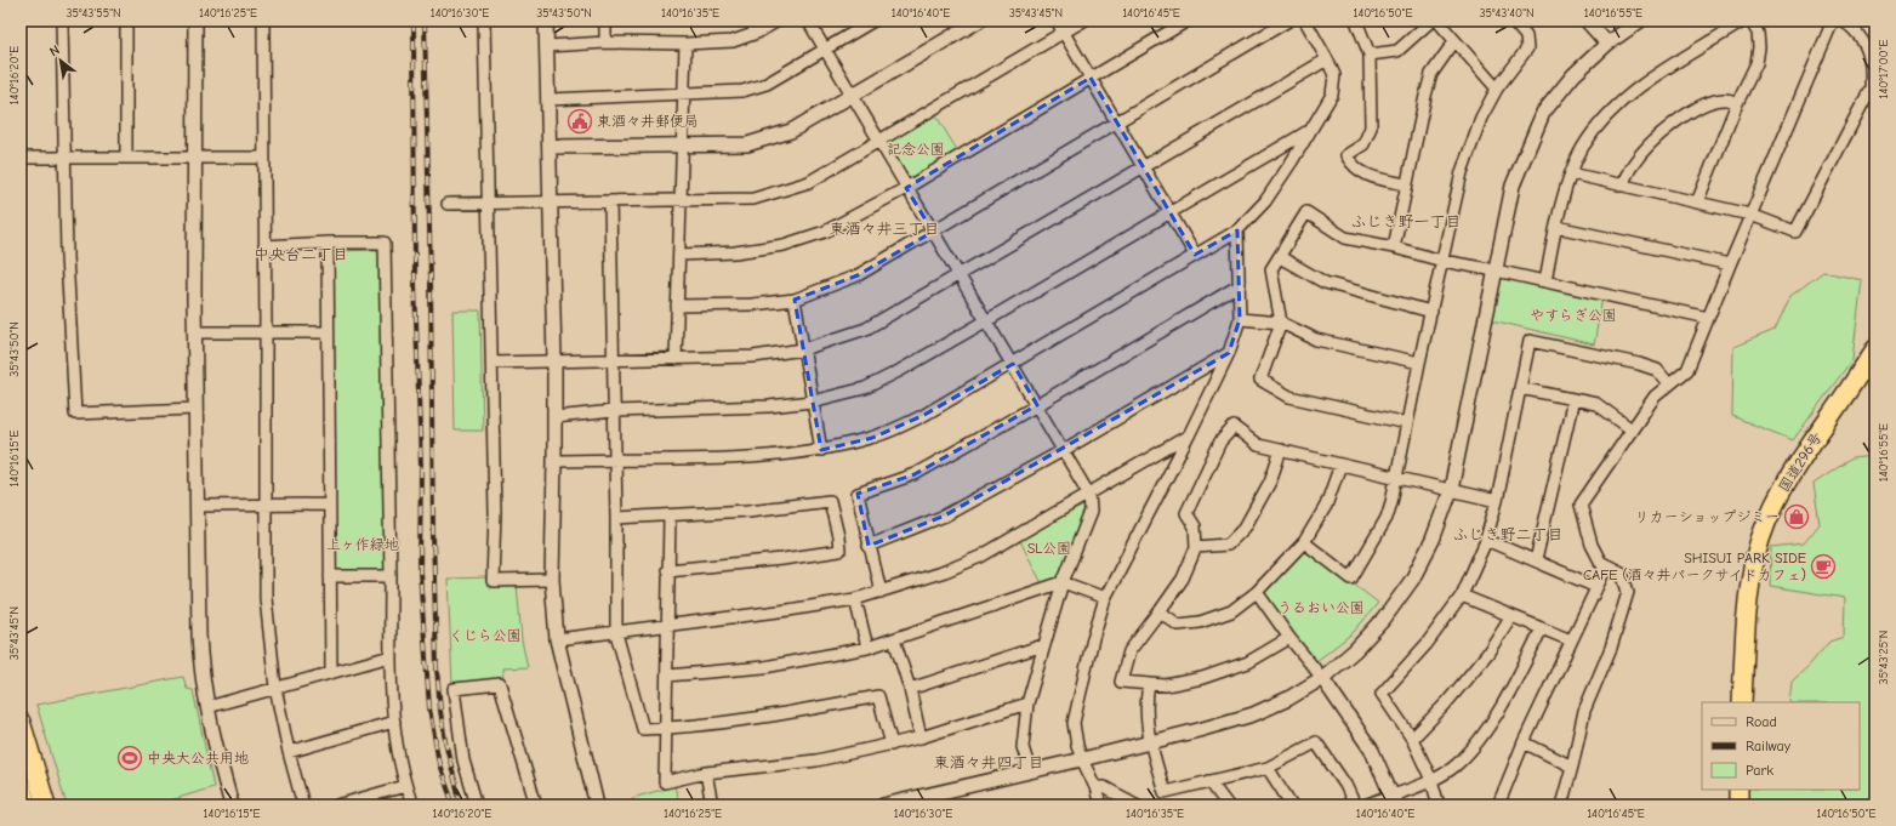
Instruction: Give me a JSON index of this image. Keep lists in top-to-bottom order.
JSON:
{
  "streets": {
    "highway": ["国道296号"]
  },
  "districts": [
    "ふじき野一丁目",
    "東酒々井三丁目",
    "中央台二丁目",
    "ふじき野二丁目",
    "東酒々井四丁目"
  ],
  "parks": [
    "記念公園",
    "やすらぎ公園",
    "上ヶ作緑地",
    "SL公園",
    "うるおい公園",
    "くじら公園"
  ],
  "places": {
    "public building": ["東酒々井郵便局"],
    "shop": ["リカーショップジミー"],
    "cafe": ["SHISUI PARK SIDE CAFE (酒々井パークサイドカフェ)"],
    "sports": ["中央大公共用地"]
  },
  "legend": ["Road", "Railway", "Park"],
  "north": "top left",
  "coordinates": [
    "35°43'55\"N",
    "140°16'25\"E",
    "140°16'30\"E",
    "35°43'50\"N",
    "140°16'35\"E",
    "140°16'40\"E",
    "35°43'45\"N",
    "140°16'45\"E",
    "140°16'50\"E",
    "35°43'40\"N",
    "140°16'55\"E",
    "140°17'00\"E",
    "140°16'20\"E",
    "140°16'15\"E",
    "35°43'25\"N"
  ]
}
